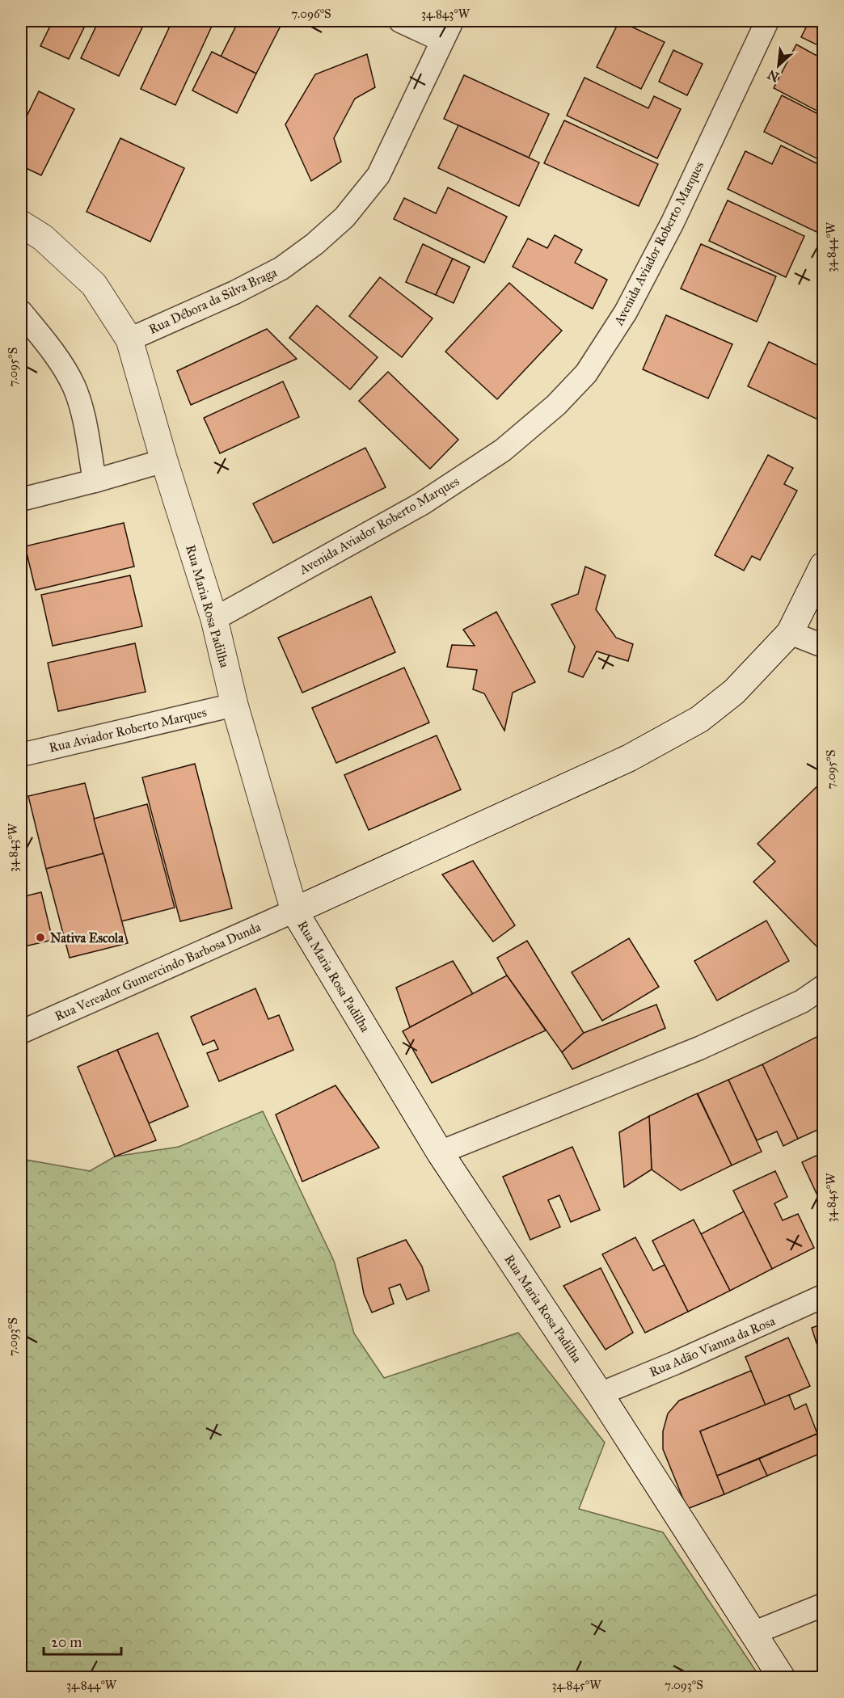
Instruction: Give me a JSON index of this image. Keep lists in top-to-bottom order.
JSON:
{
  "streets": {
    "main road": ["Rua Maria Rosa Padilha"],
    "street": [
      "Avenida Aviador Roberto Marques",
      "Rua Débora da Silva Braga",
      "Rua Aviador Roberto Marques",
      "Rua Vereador Gumercindo Barbosa Dunda",
      "Rua Adão Vianna da Rosa"
    ]
  },
  "crossings": [
    ["Avenida Aviador Roberto Marques", "Rua Maria Rosa Padilha"],
    ["Rua Débora da Silva Braga", "Rua Maria Rosa Padilha"],
    ["Rua Maria Rosa Padilha", "Rua Aviador Roberto Marques"],
    ["Rua Maria Rosa Padilha", "Rua Vereador Gumercindo Barbosa Dunda"],
    ["Rua Maria Rosa Padilha", "Rua Adão Vianna da Rosa"]
  ],
  "places": ["Nativa Escola"],
  "scale_bar": "20 m",
  "north": "bottom left",
  "coordinates": [
    "7.096°S",
    "34.843°W",
    "34.844°W",
    "7.095°S",
    "34.845°W",
    "7.093°S"
  ]
}
